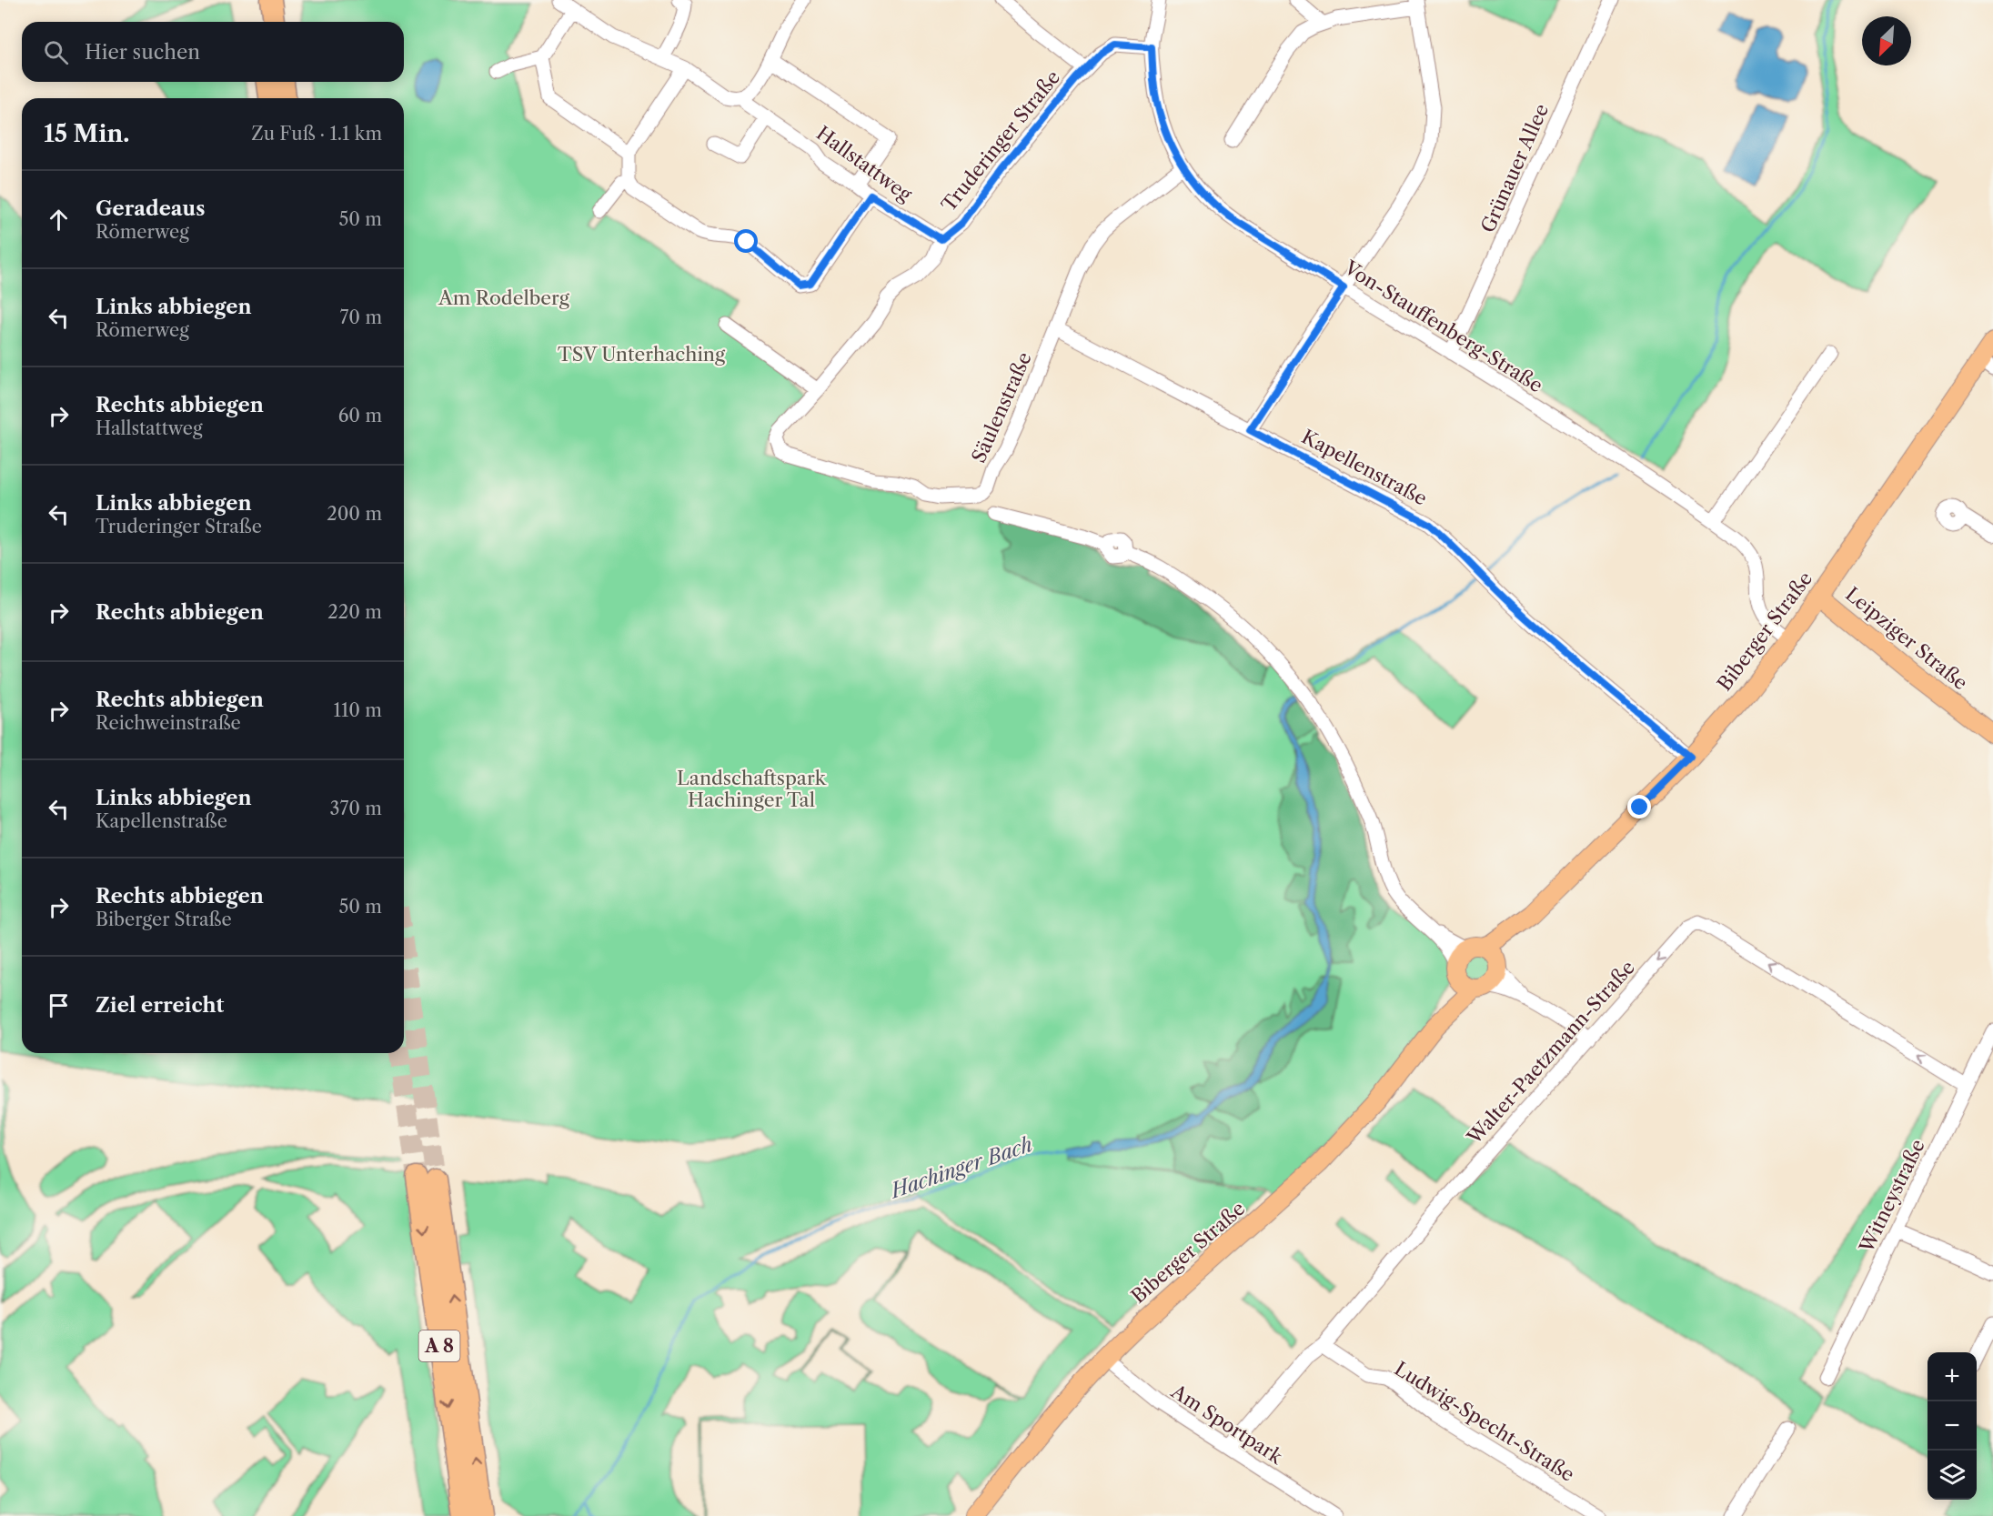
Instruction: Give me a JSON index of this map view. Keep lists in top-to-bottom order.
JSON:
{
  "streets": {
    "highway": ["A 8"],
    "main road": ["Biberger Straße", "Leipziger Straße"],
    "street": [
      "Truderinger Straße",
      "Hallstattweg",
      "Grünauer Allee",
      "Von-Stauffenberg-Straße",
      "Säulenstraße",
      "Kapellenstraße",
      "Walter-Paetzmann-Straße",
      "Witneystraße",
      "Ludwig-Specht-Straße",
      "Am Sportpark"
    ]
  },
  "crossings": [
    ["Truderinger Straße", "Hallstattweg"],
    ["Truderinger Straße", "Von-Stauffenberg-Straße"],
    ["Truderinger Straße", "Säulenstraße"],
    ["Grünauer Allee", "Von-Stauffenberg-Straße"],
    ["Von-Stauffenberg-Straße", "Säulenstraße"],
    ["Von-Stauffenberg-Straße", "Biberger Straße"],
    ["Säulenstraße", "Kapellenstraße"],
    ["Kapellenstraße", "Biberger Straße"],
    ["Biberger Straße", "Leipziger Straße"],
    ["Biberger Straße", "Am Sportpark"],
    ["Walter-Paetzmann-Straße", "Witneystraße"],
    ["Walter-Paetzmann-Straße", "Ludwig-Specht-Straße"],
    ["Walter-Paetzmann-Straße", "Am Sportpark"]
  ],
  "one_way": ["Walter-Paetzmann-Straße"],
  "water": ["Hachinger Bach"],
  "parks": ["Am Rodelberg", "TSV Unterhaching", "Landschaftspark Hachinger Tal"],
  "north": "bottom left",
  "page": {
    "search": "Hier suchen",
    "heading": ["15 Min.", "Zu Fuß · 1.1 km"],
    "list": [
      ["Geradeaus", "Römerweg", "50 m"],
      ["Links abbiegen", "Römerweg", "70 m"],
      ["Rechts abbiegen", "Hallstattweg", "60 m"],
      ["Links abbiegen", "Truderinger Straße", "200 m"],
      ["Rechts abbiegen", "220 m"],
      ["Rechts abbiegen", "Reichweinstraße", "110 m"],
      ["Links abbiegen", "Kapellenstraße", "370 m"],
      ["Rechts abbiegen", "Biberger Straße", "50 m"],
      "Ziel erreicht"
    ],
    "map_buttons": ["+", "−"]
  }
}
